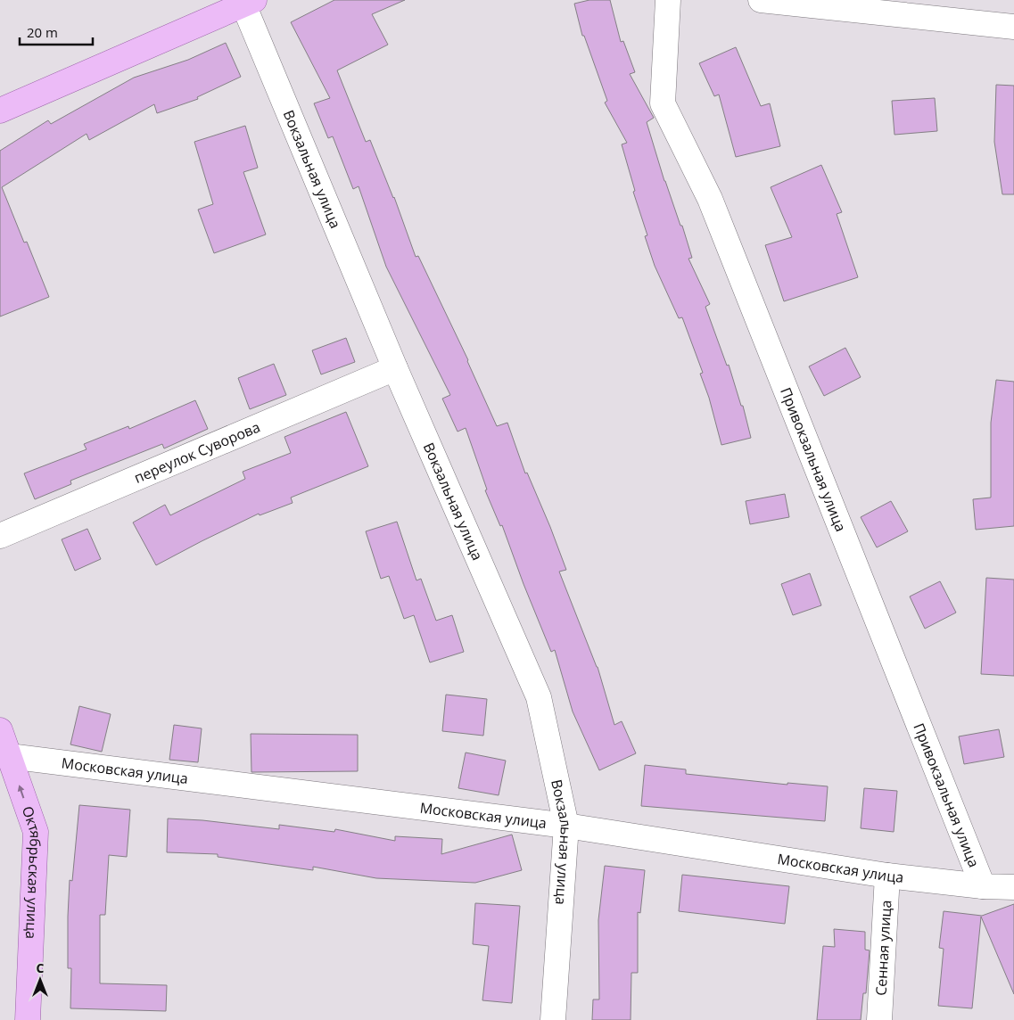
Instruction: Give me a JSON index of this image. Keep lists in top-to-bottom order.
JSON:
{
  "streets": {
    "main road": ["Октябрьская улица"],
    "street": [
      "Вокзальная улица",
      "переулок Суворова",
      "Привокзальная улица",
      "Московская улица",
      "Сенная улица"
    ]
  },
  "crossings": [
    ["Вокзальная улица", "переулок Суворова"],
    ["Вокзальная улица", "Московская улица"],
    ["Привокзальная улица", "Московская улица"],
    ["Московская улица", "Октябрьская улица"],
    ["Московская улица", "Сенная улица"]
  ],
  "one_way": ["Октябрьская улица"],
  "scale_bar": "20 m",
  "north": "top"
}
